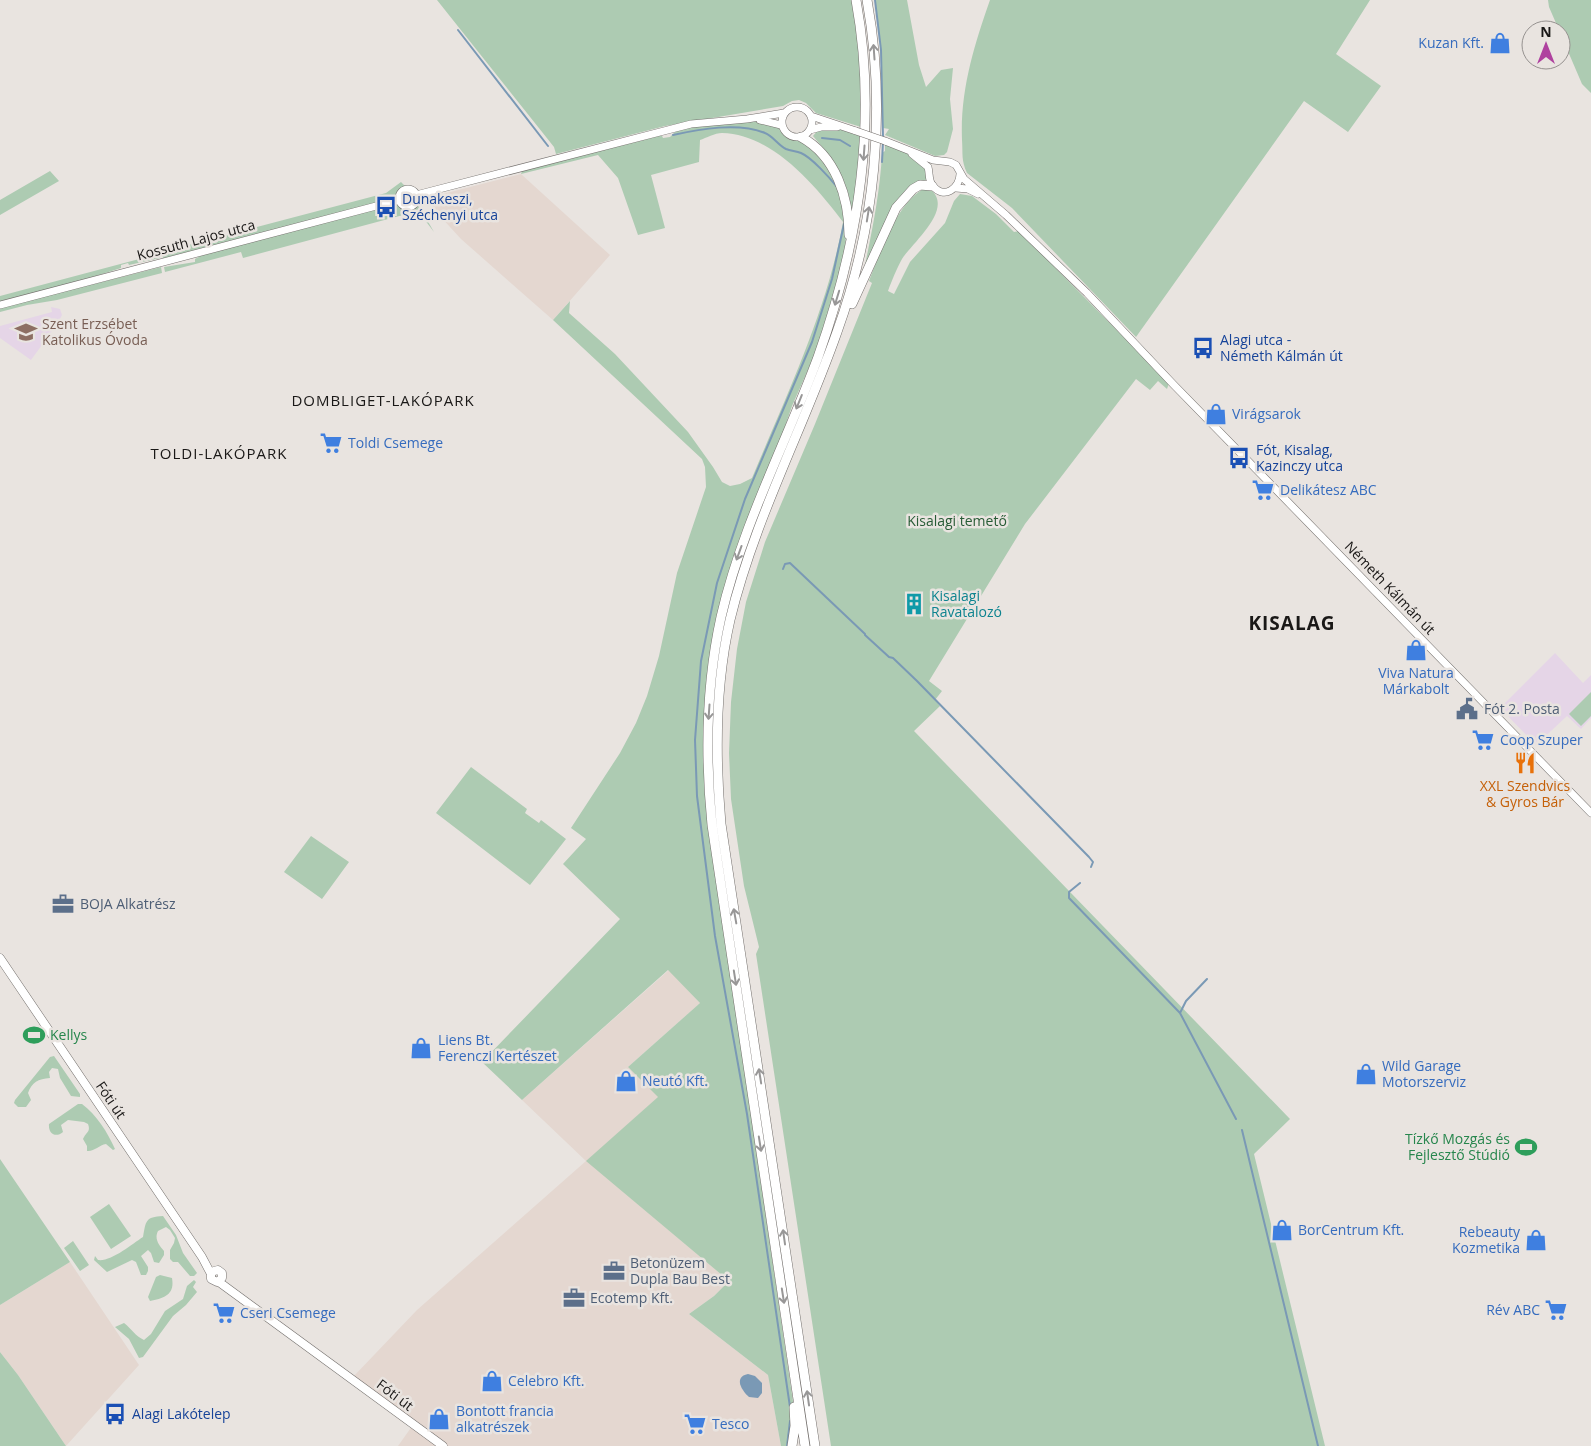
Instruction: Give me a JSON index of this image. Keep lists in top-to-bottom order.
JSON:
{
  "streets": {
    "main road": ["Fóti út"],
    "street": ["Kossuth Lajos utca", "Németh Kálmán út"]
  },
  "districts": ["DOMBLIGET-LAKÓPARK", "TOLDI-LAKÓPARK", "KISALAG"],
  "parks": ["Kisalagi temető"],
  "places": {
    "shop": [
      "Kuzan Kft.",
      "Virágsarok",
      "Viva Natura Márkabolt",
      "Liens Bt. Ferenczi Kertészet",
      "Wild Garage Motorszerviz",
      "Neutó Kft.",
      "BorCentrum Kft.",
      "Rebeauty Kozmetika",
      "Celebro Kft.",
      "Bontott francia alkatrészek"
    ],
    "bus stop": [
      "Dunakeszi, Széchenyi utca",
      "Alagi utca - Németh Kálmán út",
      "Fót, Kisalag, Kazinczy utca",
      "Alagi Lakótelep"
    ],
    "school or university": ["Szent Erzsébet Katolikus Óvoda"],
    "supermarket": [
      "Toldi Csemege",
      "Delikátesz ABC",
      "Coop Szuper",
      "Rév ABC",
      "Cseri Csemege",
      "Tesco"
    ],
    "building": ["Kisalagi Ravatalozó"],
    "public building": ["Fót 2. Posta"],
    "restaurant": ["XXL Szendvics & Gyros Bár"],
    "office": ["BOJA Alkatrész", "Betonüzem Dupla Bau Best", "Ecotemp Kft."],
    "sports": ["Kellys", "Tízkő Mozgás és Fejlesztő Stúdió"]
  },
  "north": "top"
}
